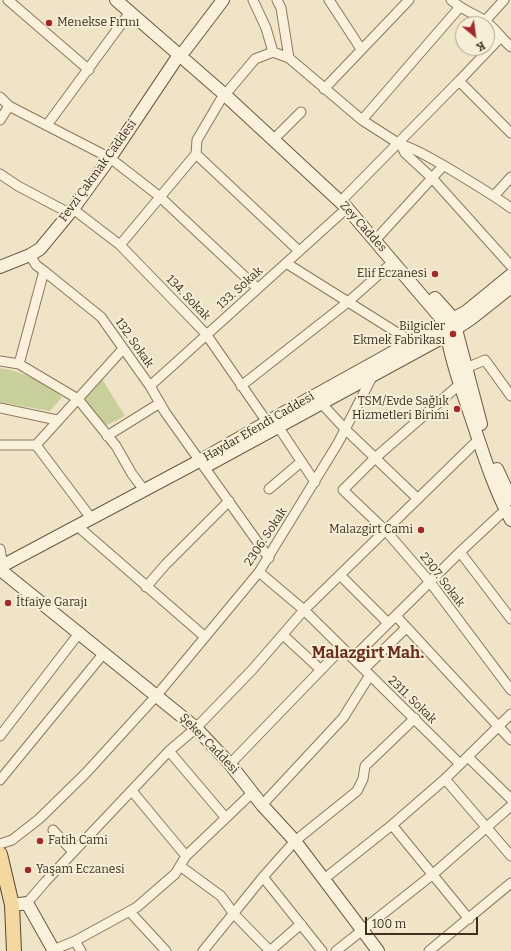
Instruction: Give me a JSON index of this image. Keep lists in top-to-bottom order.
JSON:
{
  "streets": {
    "main road": [
      "Fevzi Çakmak Caddesi",
      "Zey Caddes",
      "Haydar Efendi Caddesi",
      "Şeker Caddesi"
    ],
    "street": [
      "133. Sokak",
      "134. Sokak",
      "132. Sokak",
      "2306. Sokak",
      "2307. Sokak",
      "2311. Sokak"
    ]
  },
  "crossings": [
    ["Fevzi Çakmak Caddesi", "Zey Caddes"],
    ["Fevzi Çakmak Caddesi", "134. Sokak"],
    ["Fevzi Çakmak Caddesi", "132. Sokak"],
    ["Zey Caddes", "133. Sokak"],
    ["Zey Caddes", "Haydar Efendi Caddesi"],
    ["133. Sokak", "134. Sokak"],
    ["133. Sokak", "132. Sokak"],
    ["134. Sokak", "Haydar Efendi Caddesi"],
    ["132. Sokak", "Haydar Efendi Caddesi"],
    ["132. Sokak", "2306. Sokak"],
    ["Haydar Efendi Caddesi", "2306. Sokak"],
    ["Haydar Efendi Caddesi", "Şeker Caddesi"],
    ["2306. Sokak", "2311. Sokak"],
    ["2306. Sokak", "Şeker Caddesi"]
  ],
  "districts": ["Malazgirt Mah."],
  "places": [
    "Menekse Fırını",
    "Elif Eczanesi",
    "Bilgicler Ekmek Fabrikası",
    "TSM/Evde Sağlık Hizmetleri Birimi",
    "Malazgirt Cami",
    "İtfaiye Garajı",
    "Fatih Cami",
    "Yaşam Eczanesi"
  ],
  "scale_bar": "100 m",
  "north": "bottom right"
}
